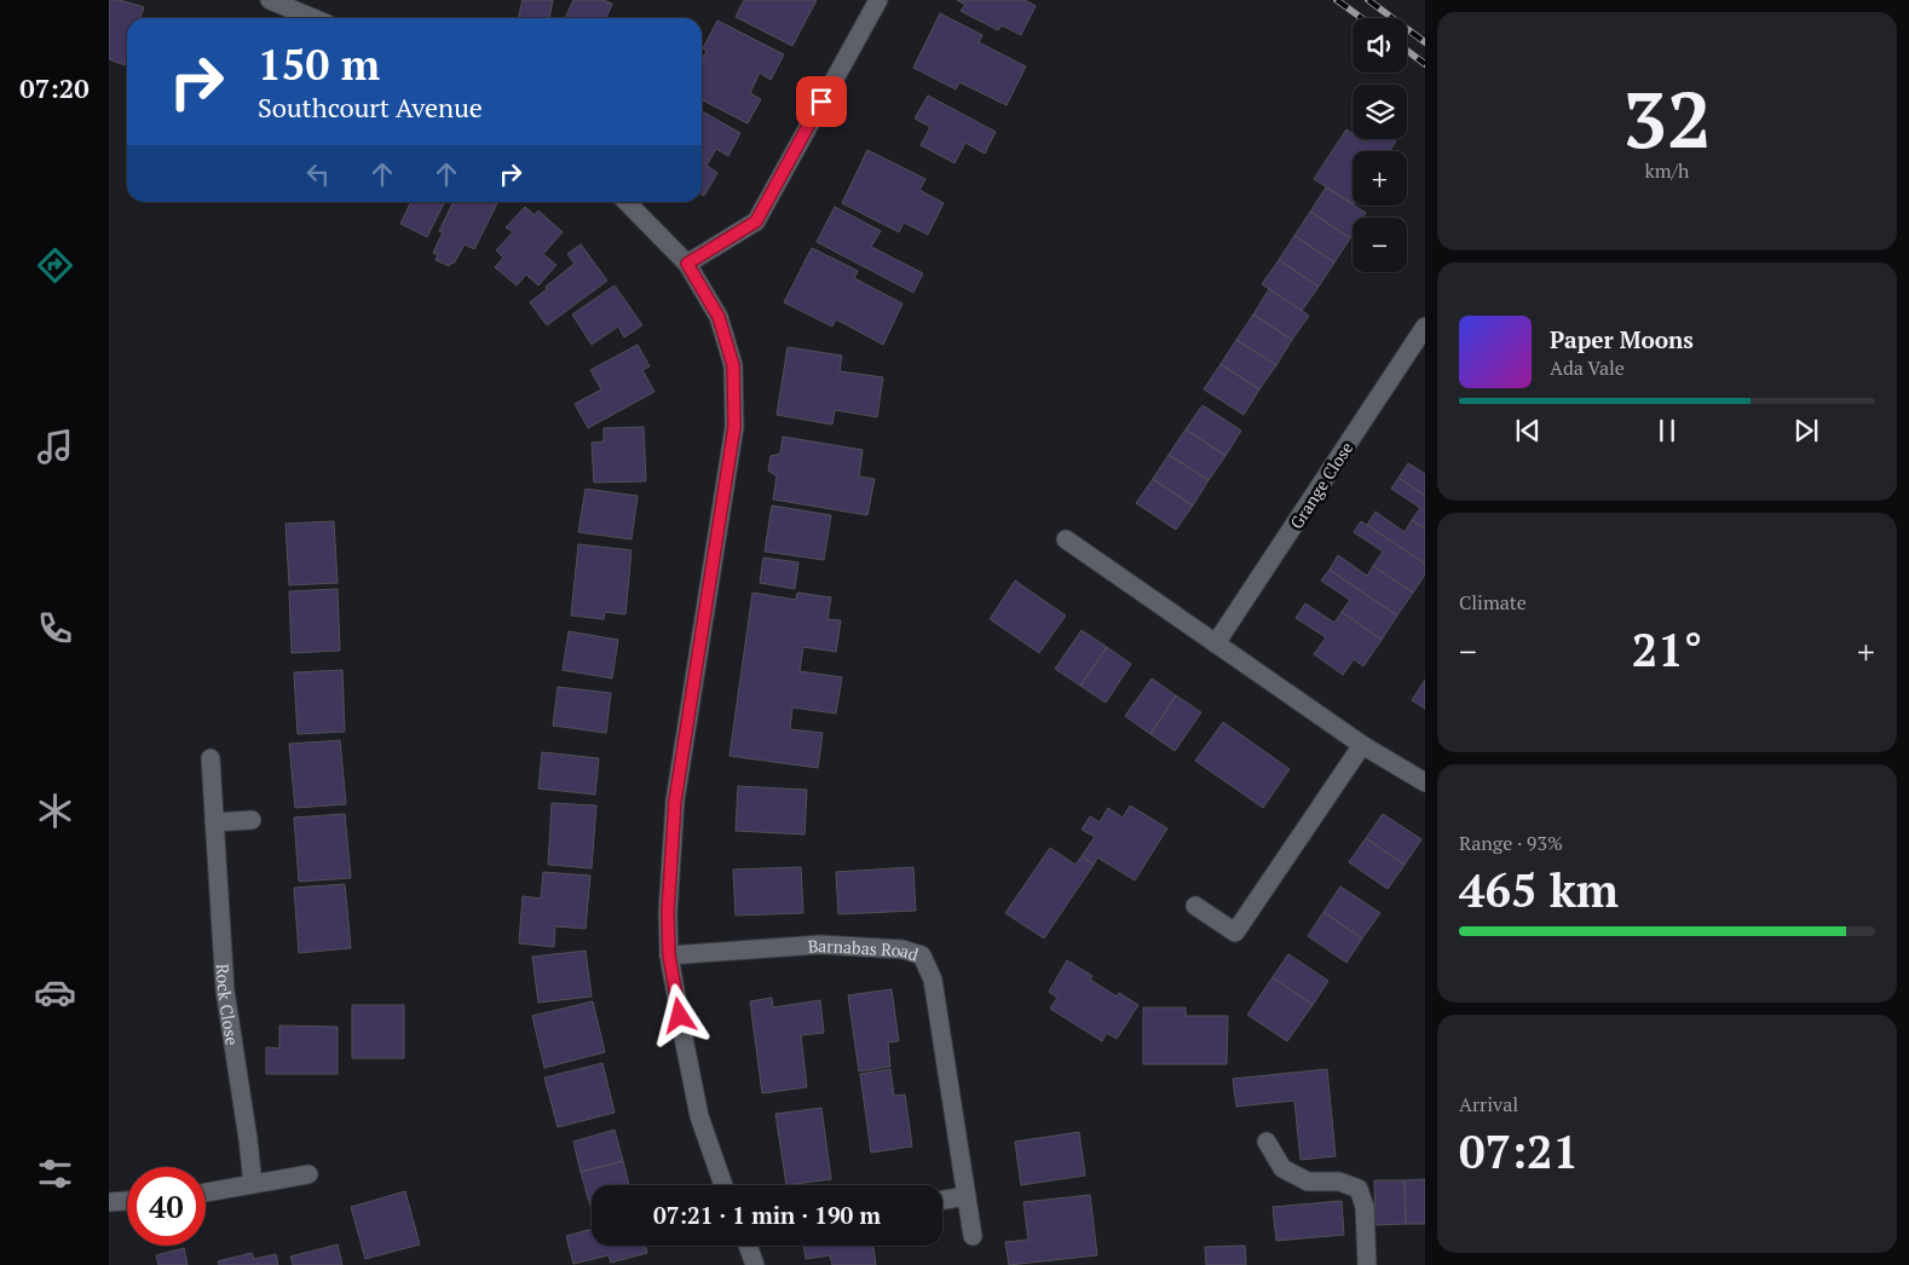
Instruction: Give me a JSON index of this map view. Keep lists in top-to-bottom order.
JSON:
{
  "streets": {
    "street": ["Grange Close", "Barnabas Road", "Rock Close"]
  },
  "page": {
    "tabs": "07:20",
    "tile": [
      ["32", "km/h"],
      "Climate",
      ["Range · 93%", "465 km"],
      ["Arrival", "07:21"]
    ],
    "map_buttons": ["+", "−"],
    "turn": ["150 m", "Southcourt Avenue"],
    "song": ["Paper Moons", "Ada Vale"],
    "heat": ["−", "21°", "+"],
    "limit": "40",
    "trip": "07:21 · 1 min · 190 m"
  }
}
